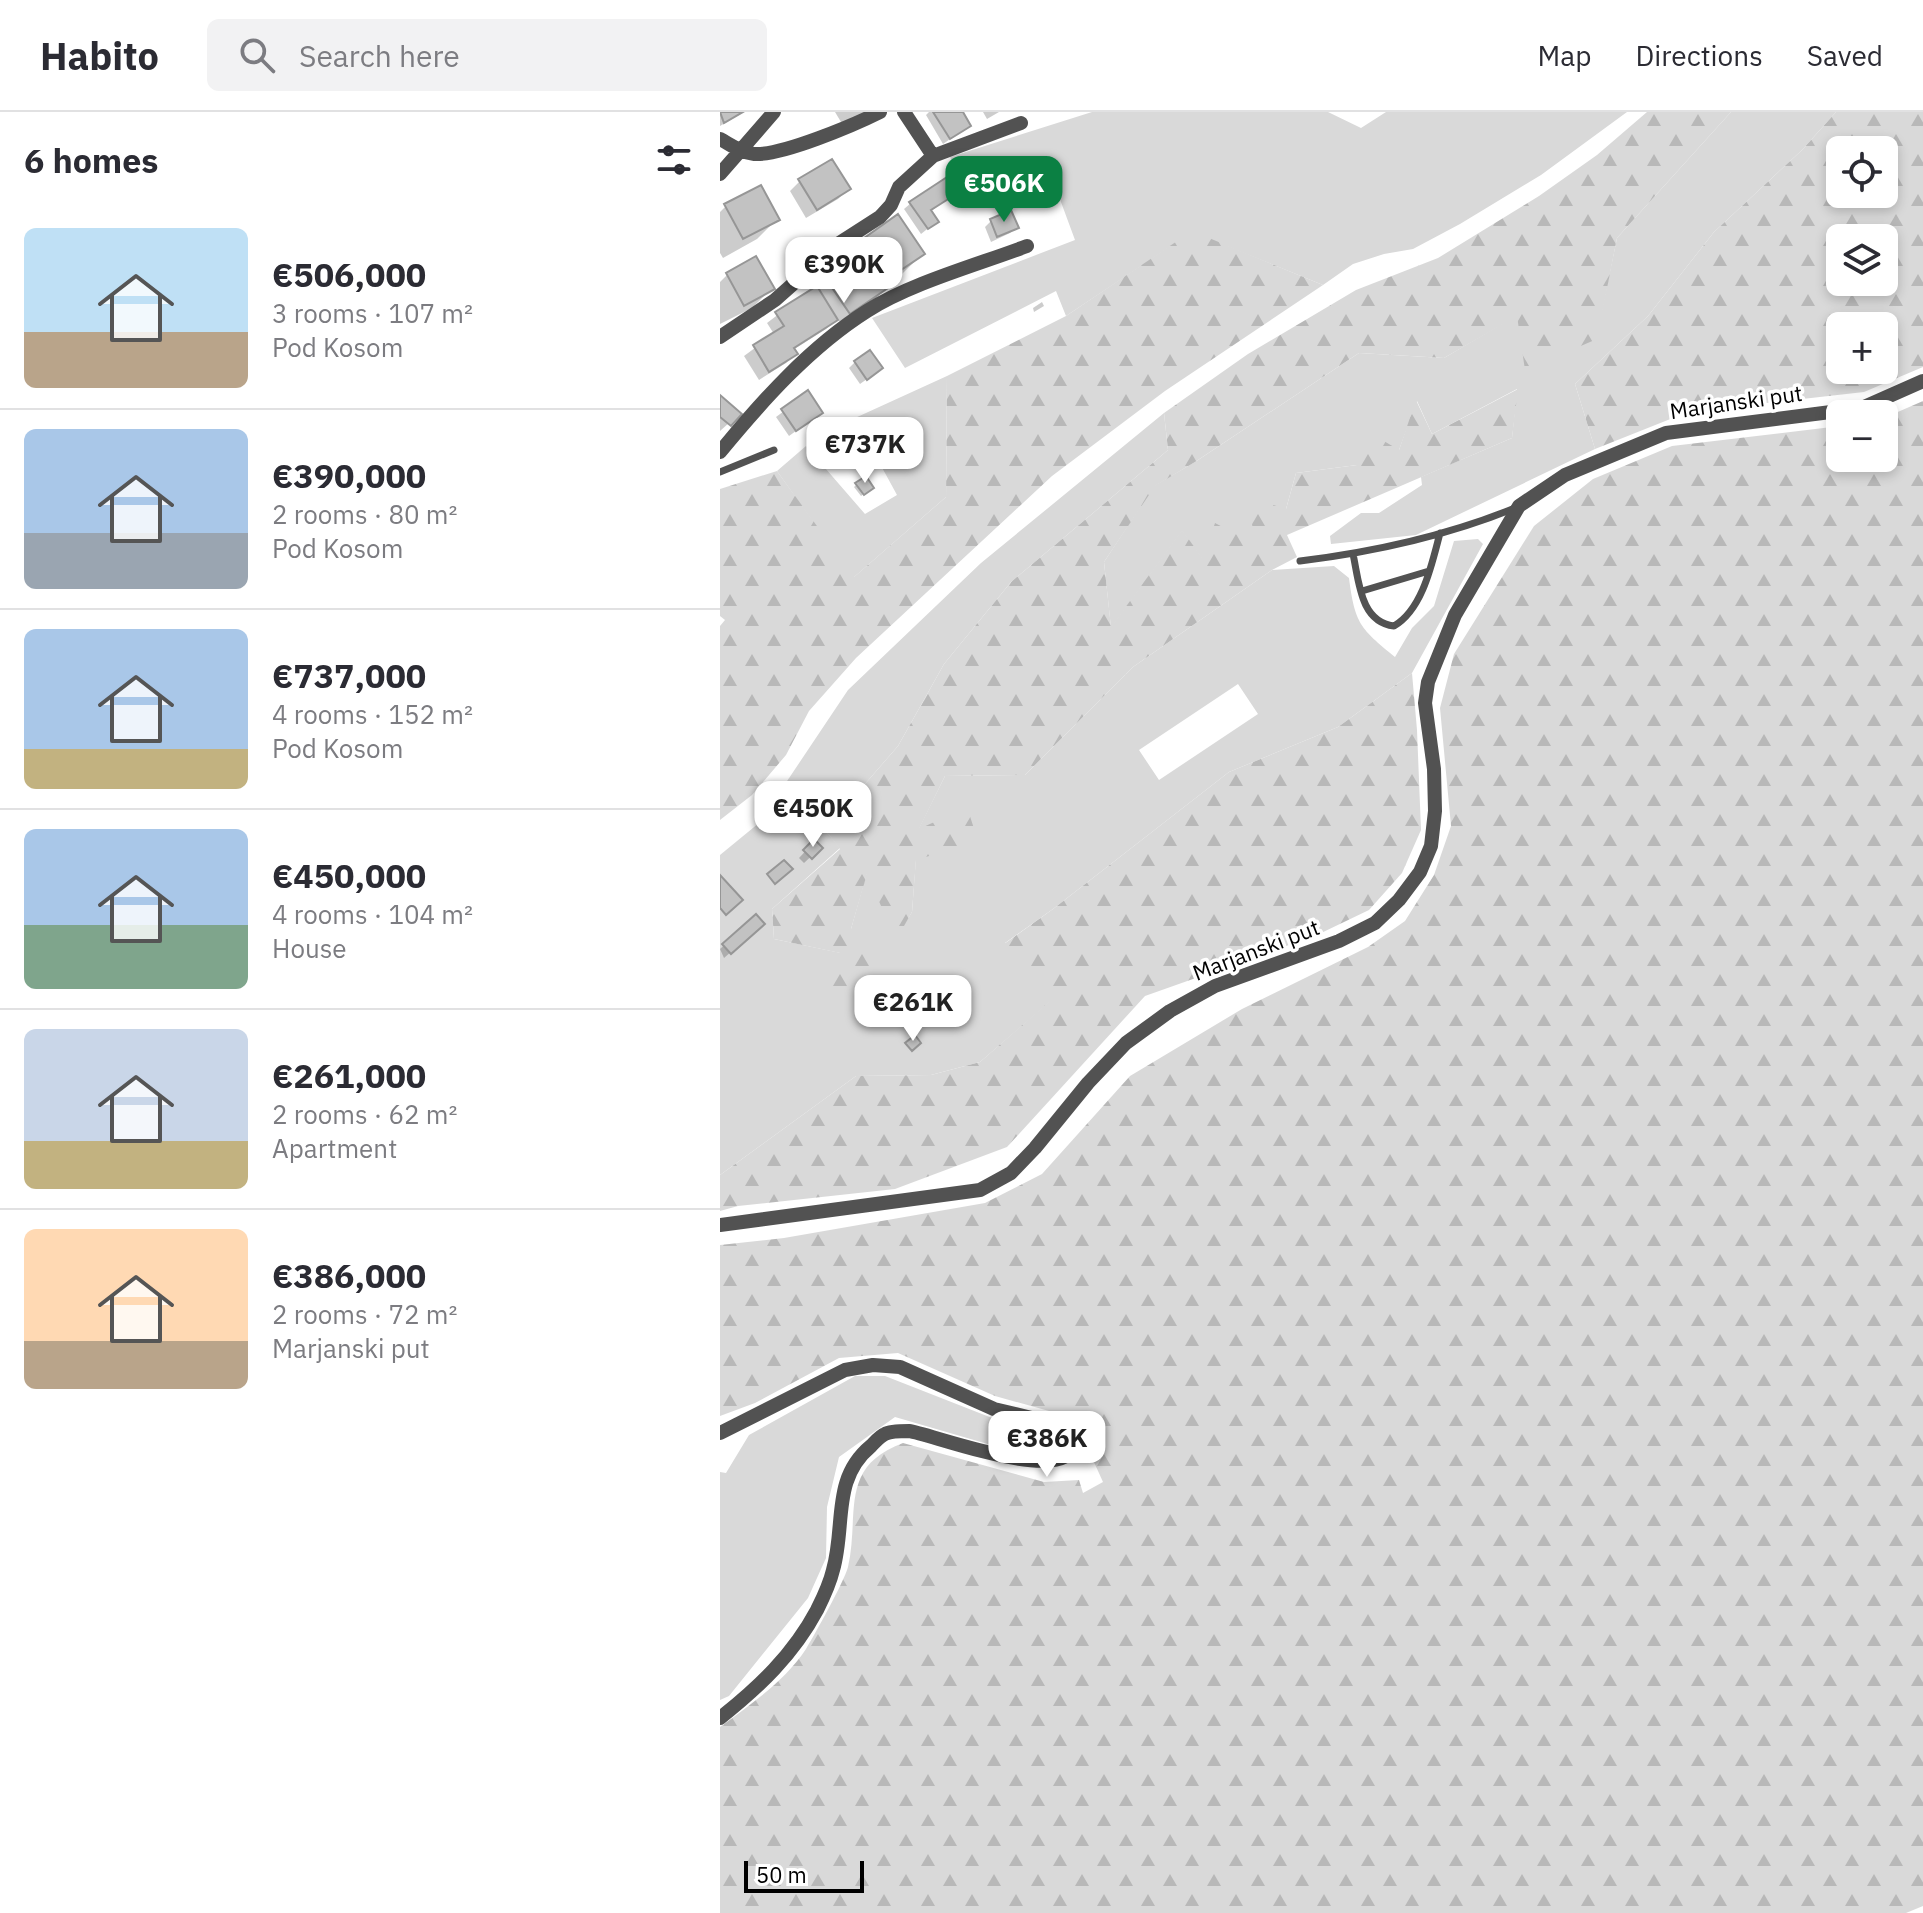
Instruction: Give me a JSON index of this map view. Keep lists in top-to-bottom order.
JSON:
{
  "streets": {
    "street": ["Marjanski put"]
  },
  "scale_bar": "50 m",
  "page": {
    "header": "Habito",
    "search": "Search here",
    "nav": ["Map", "Directions", "Saved"],
    "heading": "6 homes",
    "map_buttons": ["+", "−"],
    "price": [
      "€506K",
      "€390K",
      "€737K",
      "€450K",
      "€261K",
      "€386K"
    ],
    "list": [
      {
        "name": "€506,000",
        "note": "3 rooms · 107 m² · Pod Kosom"
      },
      {
        "name": "€390,000",
        "note": "2 rooms · 80 m² · Pod Kosom"
      },
      {
        "name": "€737,000",
        "note": "4 rooms · 152 m² · Pod Kosom"
      },
      {
        "name": "€450,000",
        "note": "4 rooms · 104 m² · House"
      },
      {
        "name": "€261,000",
        "note": "2 rooms · 62 m² · Apartment"
      },
      {
        "name": "€386,000",
        "note": "2 rooms · 72 m² · Marjanski put"
      }
    ],
    "scale": "50 m"
  }
}
